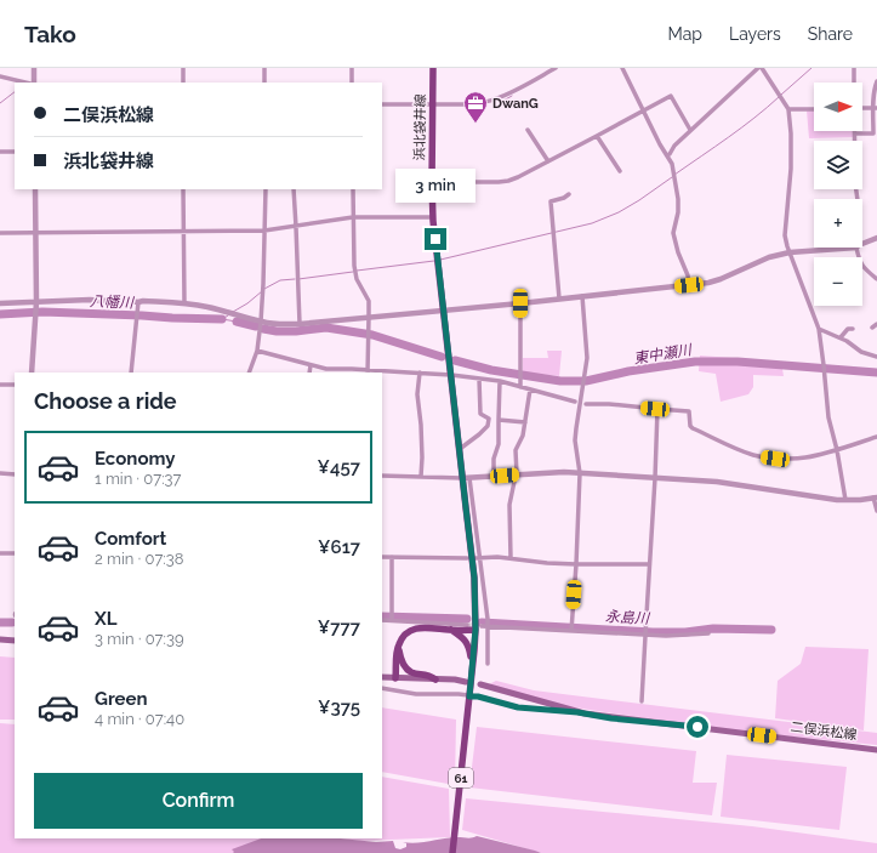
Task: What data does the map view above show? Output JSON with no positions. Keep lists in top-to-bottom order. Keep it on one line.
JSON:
{"streets":{"main road":["浜北袋井線","二俣浜松線","61"]},"water":["八幡川","東中瀬川","永島川"],"places":{"office":["DwanG"]},"north":"right","page":{"header":"Tako","nav":["Map","Layers","Share"],"map_buttons":["+","−"],"banner":["二俣浜松線","浜北袋井線"],"bubble":"3 min","heading":"Choose a ride","list":[{"name":"Economy","note":"1 min · 07:37","value":"¥457"},{"name":"Comfort","note":"2 min · 07:38","value":"¥617"},{"name":"XL","note":"3 min · 07:39","value":"¥777"},{"name":"Green","note":"4 min · 07:40","value":"¥375"}],"buttons":"Confirm"}}
